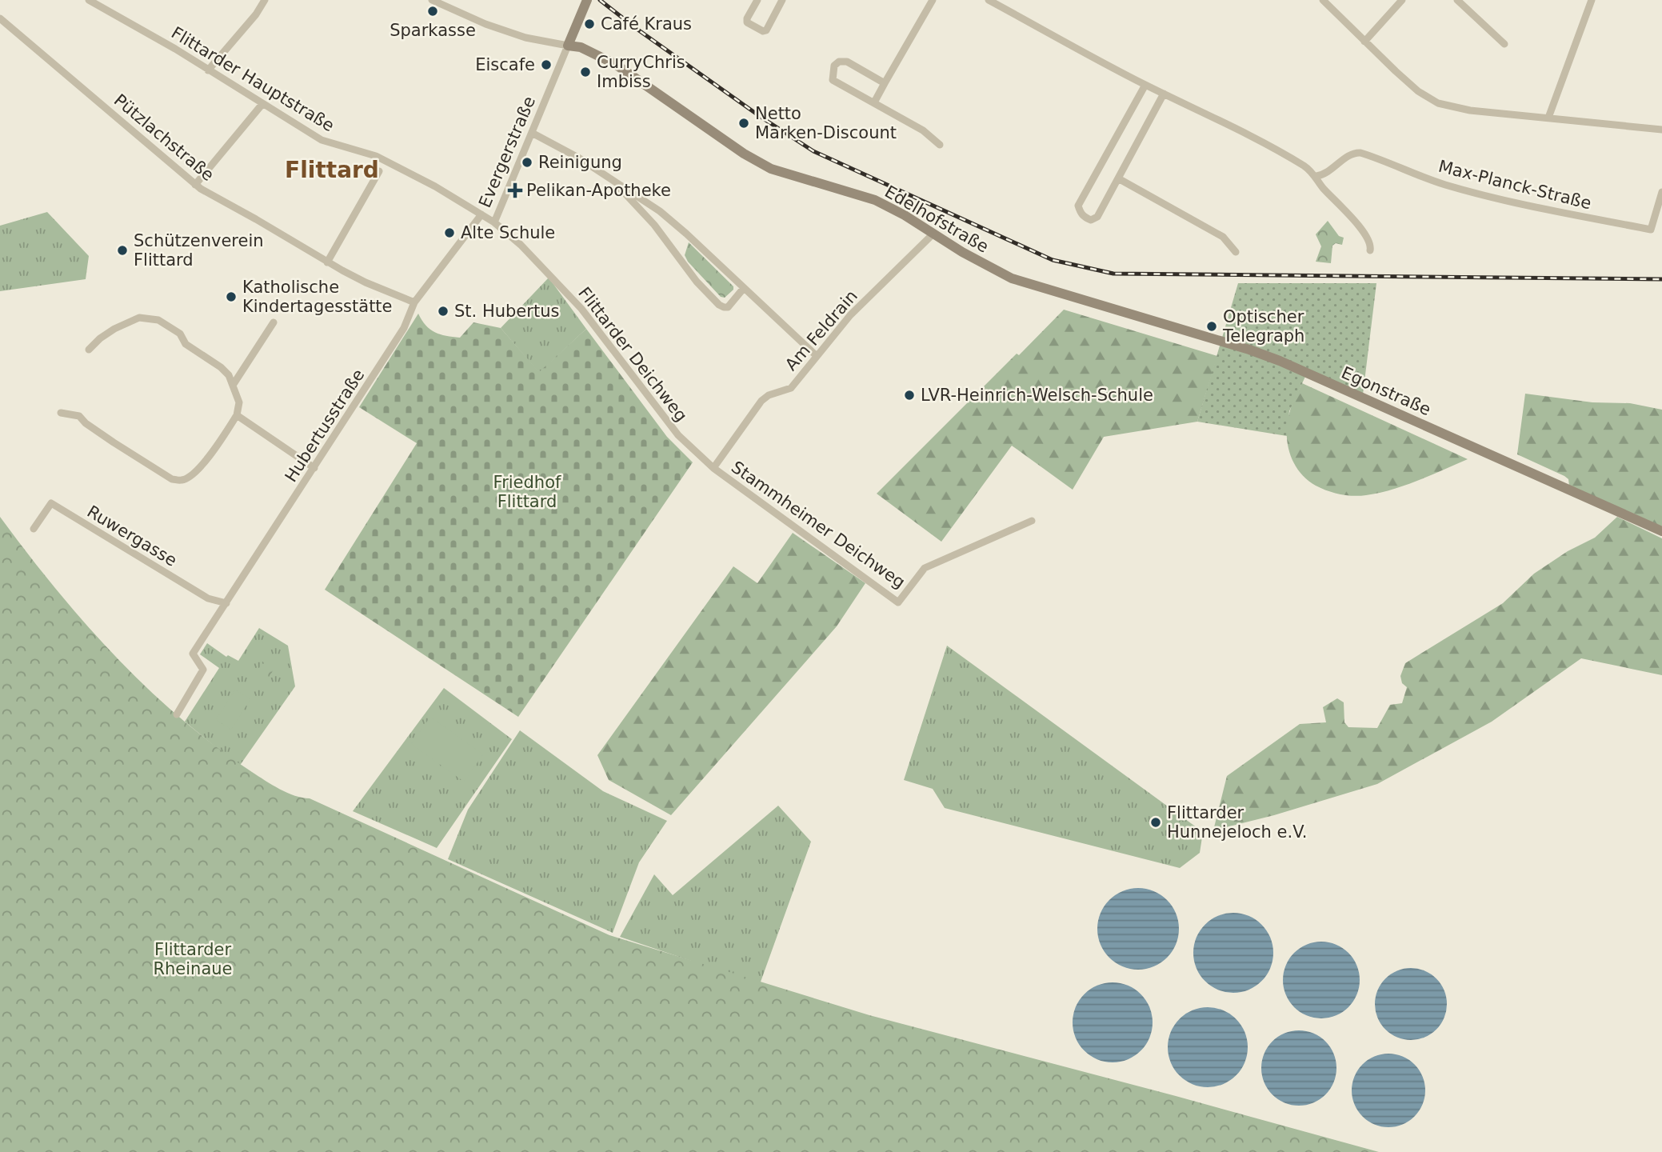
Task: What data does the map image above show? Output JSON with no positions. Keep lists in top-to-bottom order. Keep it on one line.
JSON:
{"streets":{"street":["Flittarder Hauptstraße","Pützlachstraße","Evergerstraße","Max-Planck-Straße","Edelhofstraße","Am Feldrain","Flittarder Deichweg","Egonstraße","Hubertusstraße","Stammheimer Deichweg","Ruwergasse"]},"crossings":[["Flittarder Hauptstraße","Evergerstraße"],["Flittarder Hauptstraße","Flittarder Deichweg"],["Flittarder Hauptstraße","Hubertusstraße"],["Pützlachstraße","Hubertusstraße"],["Evergerstraße","Edelhofstraße"],["Evergerstraße","Flittarder Deichweg"],["Edelhofstraße","Am Feldrain"],["Edelhofstraße","Egonstraße"],["Am Feldrain","Stammheimer Deichweg"],["Flittarder Deichweg","Stammheimer Deichweg"],["Hubertusstraße","Ruwergasse"]],"districts":["Flittard"],"parks":["Friedhof Flittard","Flittarder Rheinaue"],"places":{"other":["Sparkasse","Café Kraus","Eiscafe","CurryChris Imbiss","Netto Marken-Discount","Reinigung","Alte Schule","Schützenverein Flittard","Katholische Kindertagesstätte","St. Hubertus","Optischer Telegraph","LVR-Heinrich-Welsch-Schule","Flittarder Hunnejeloch e.V."],"health":["Pelikan-Apotheke"]}}
